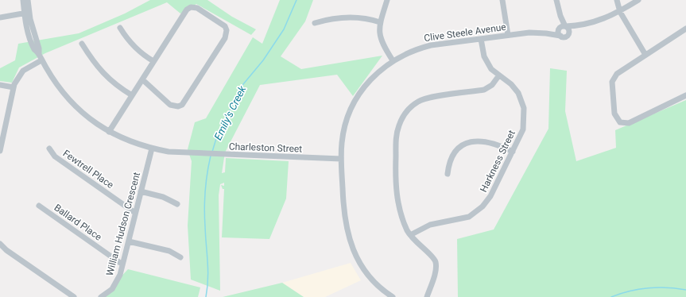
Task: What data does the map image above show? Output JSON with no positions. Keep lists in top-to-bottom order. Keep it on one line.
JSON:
{"streets":{"street":["Clive Steele Avenue","Charleston Street","Harkness Street","Fewtrell Place","Ballard Place","William Hudson Crescent"]},"crossings":[["Clive Steele Avenue","Charleston Street"],["Clive Steele Avenue","Harkness Street"],["Charleston Street","William Hudson Crescent"],["Fewtrell Place","William Hudson Crescent"],["Ballard Place","William Hudson Crescent"]],"water":["Emily's Creek"]}
